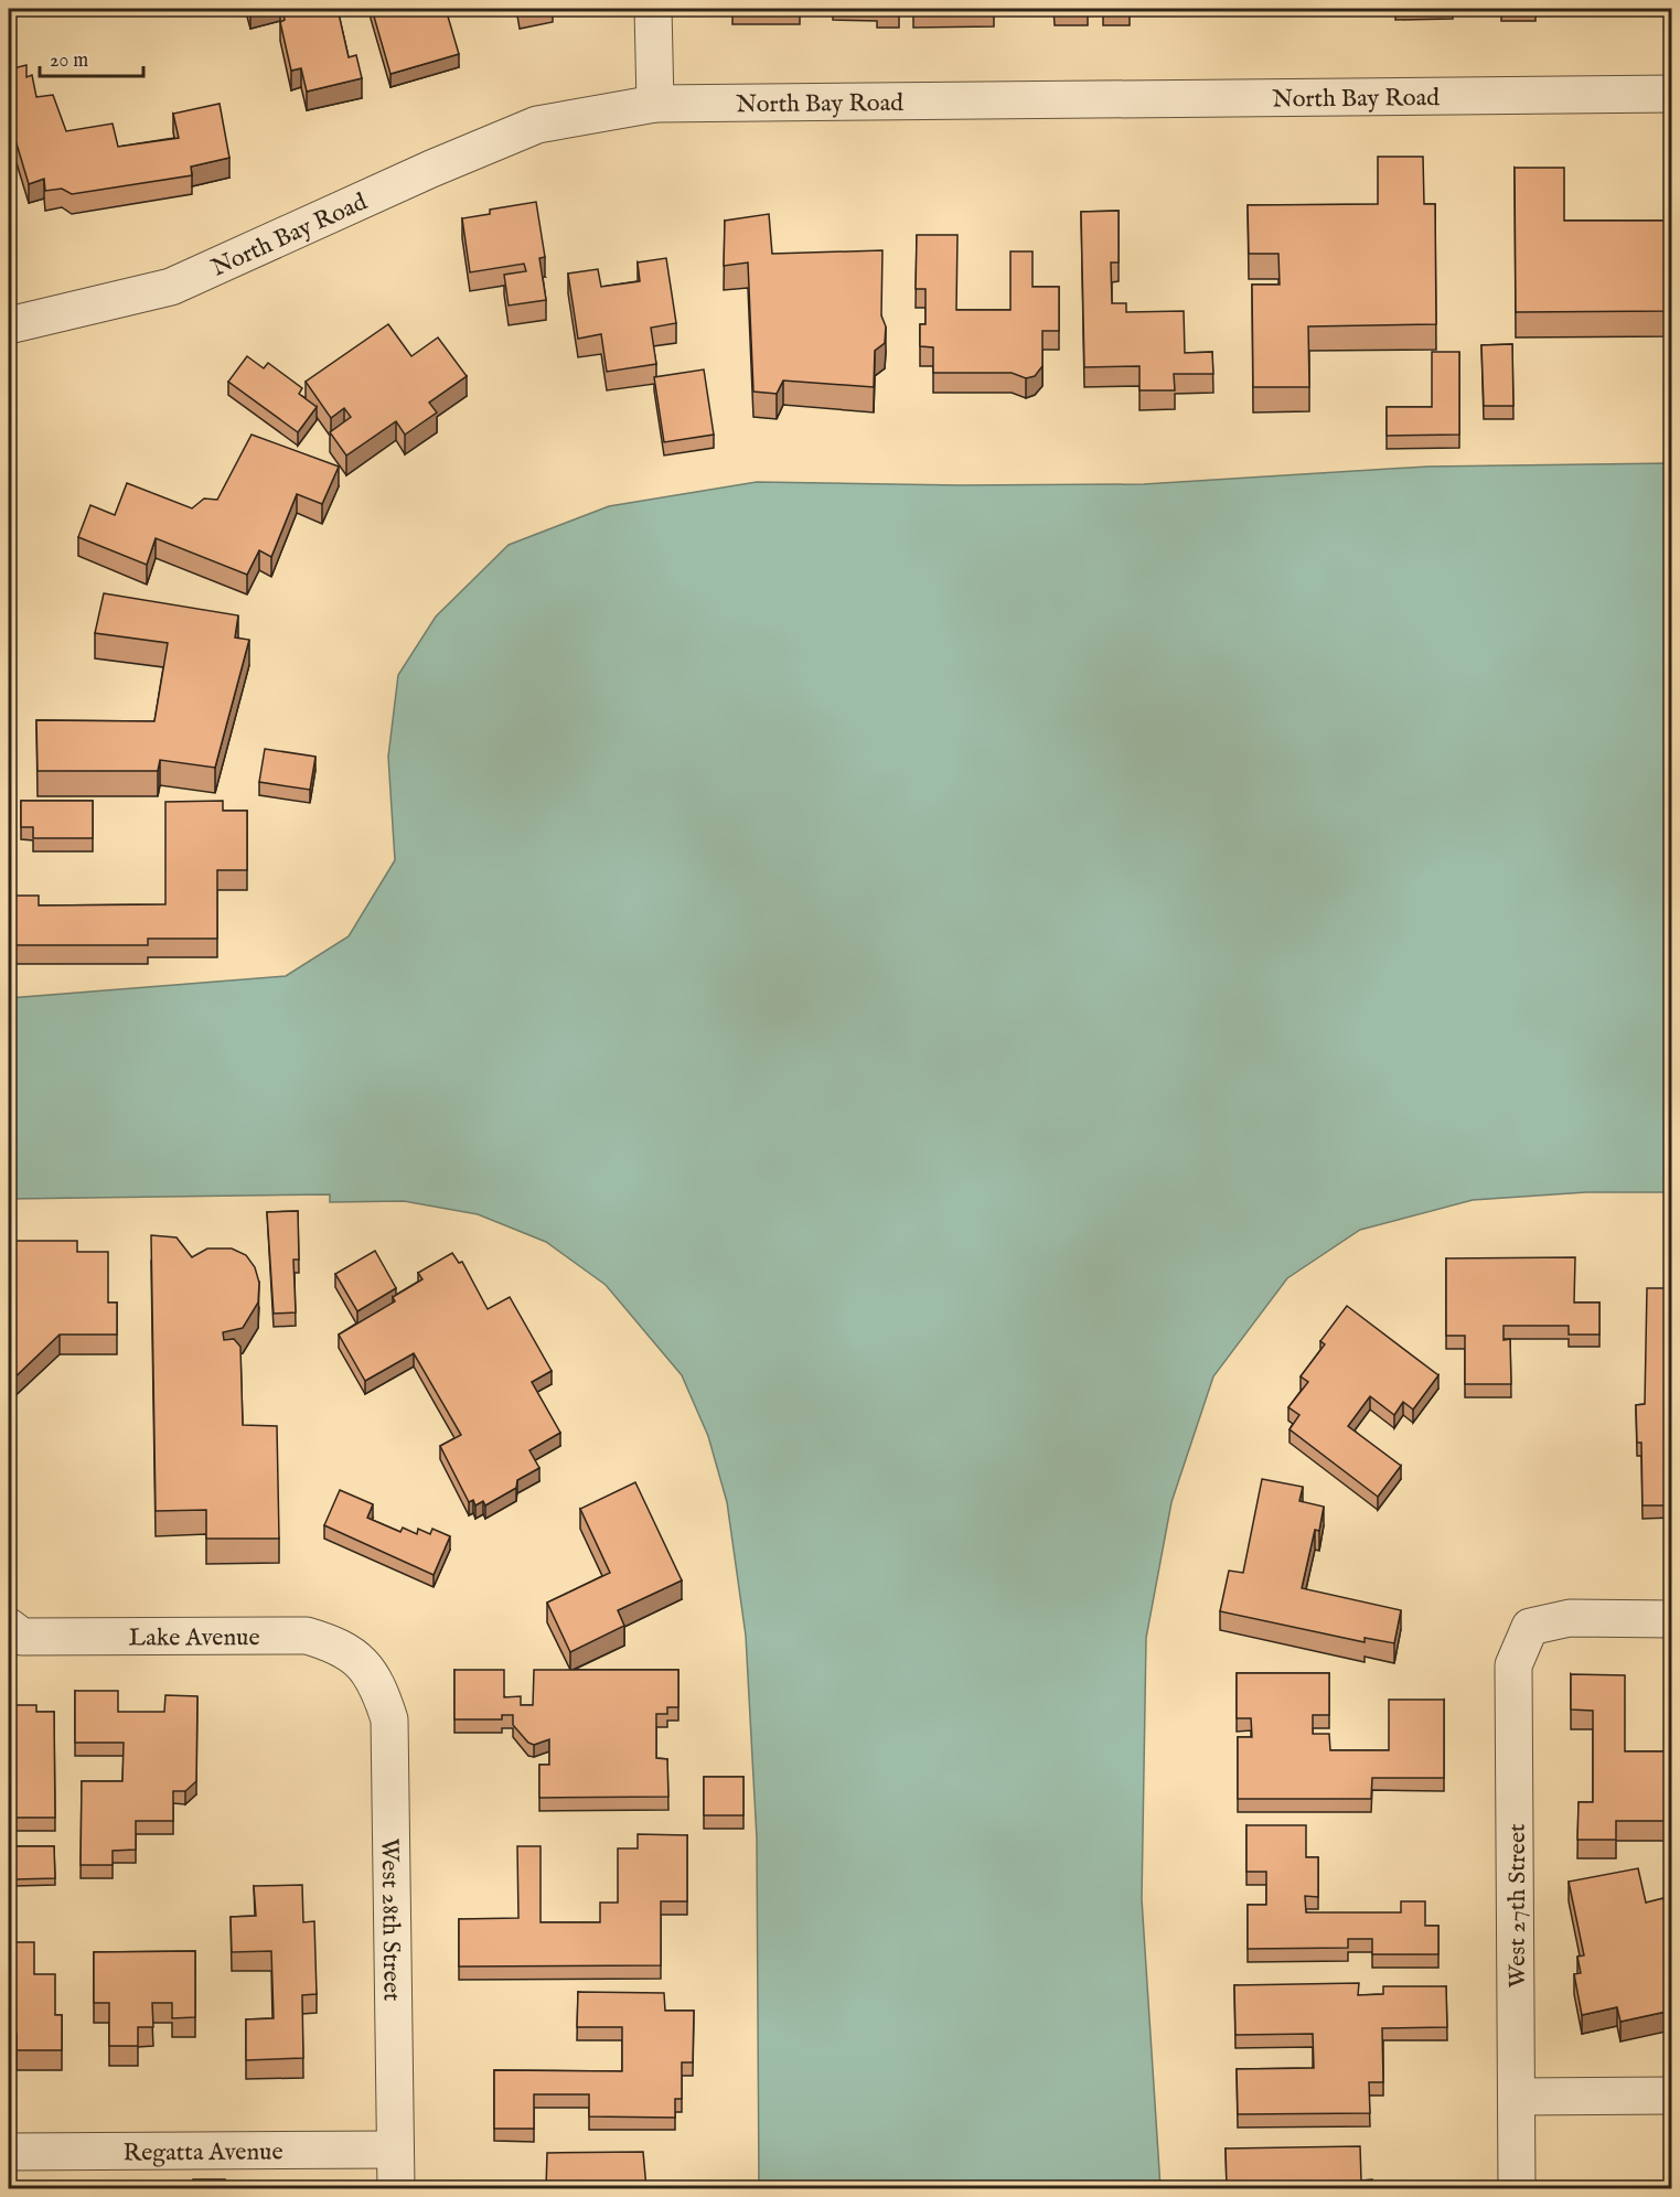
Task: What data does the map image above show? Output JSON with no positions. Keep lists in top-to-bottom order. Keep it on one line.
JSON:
{"streets":{"street":["North Bay Road","Lake Avenue","West 27th Street","West 28th Street","Regatta Avenue"]},"crossings":[["Lake Avenue","West 28th Street"],["West 28th Street","Regatta Avenue"]],"scale_bar":"20 m"}
